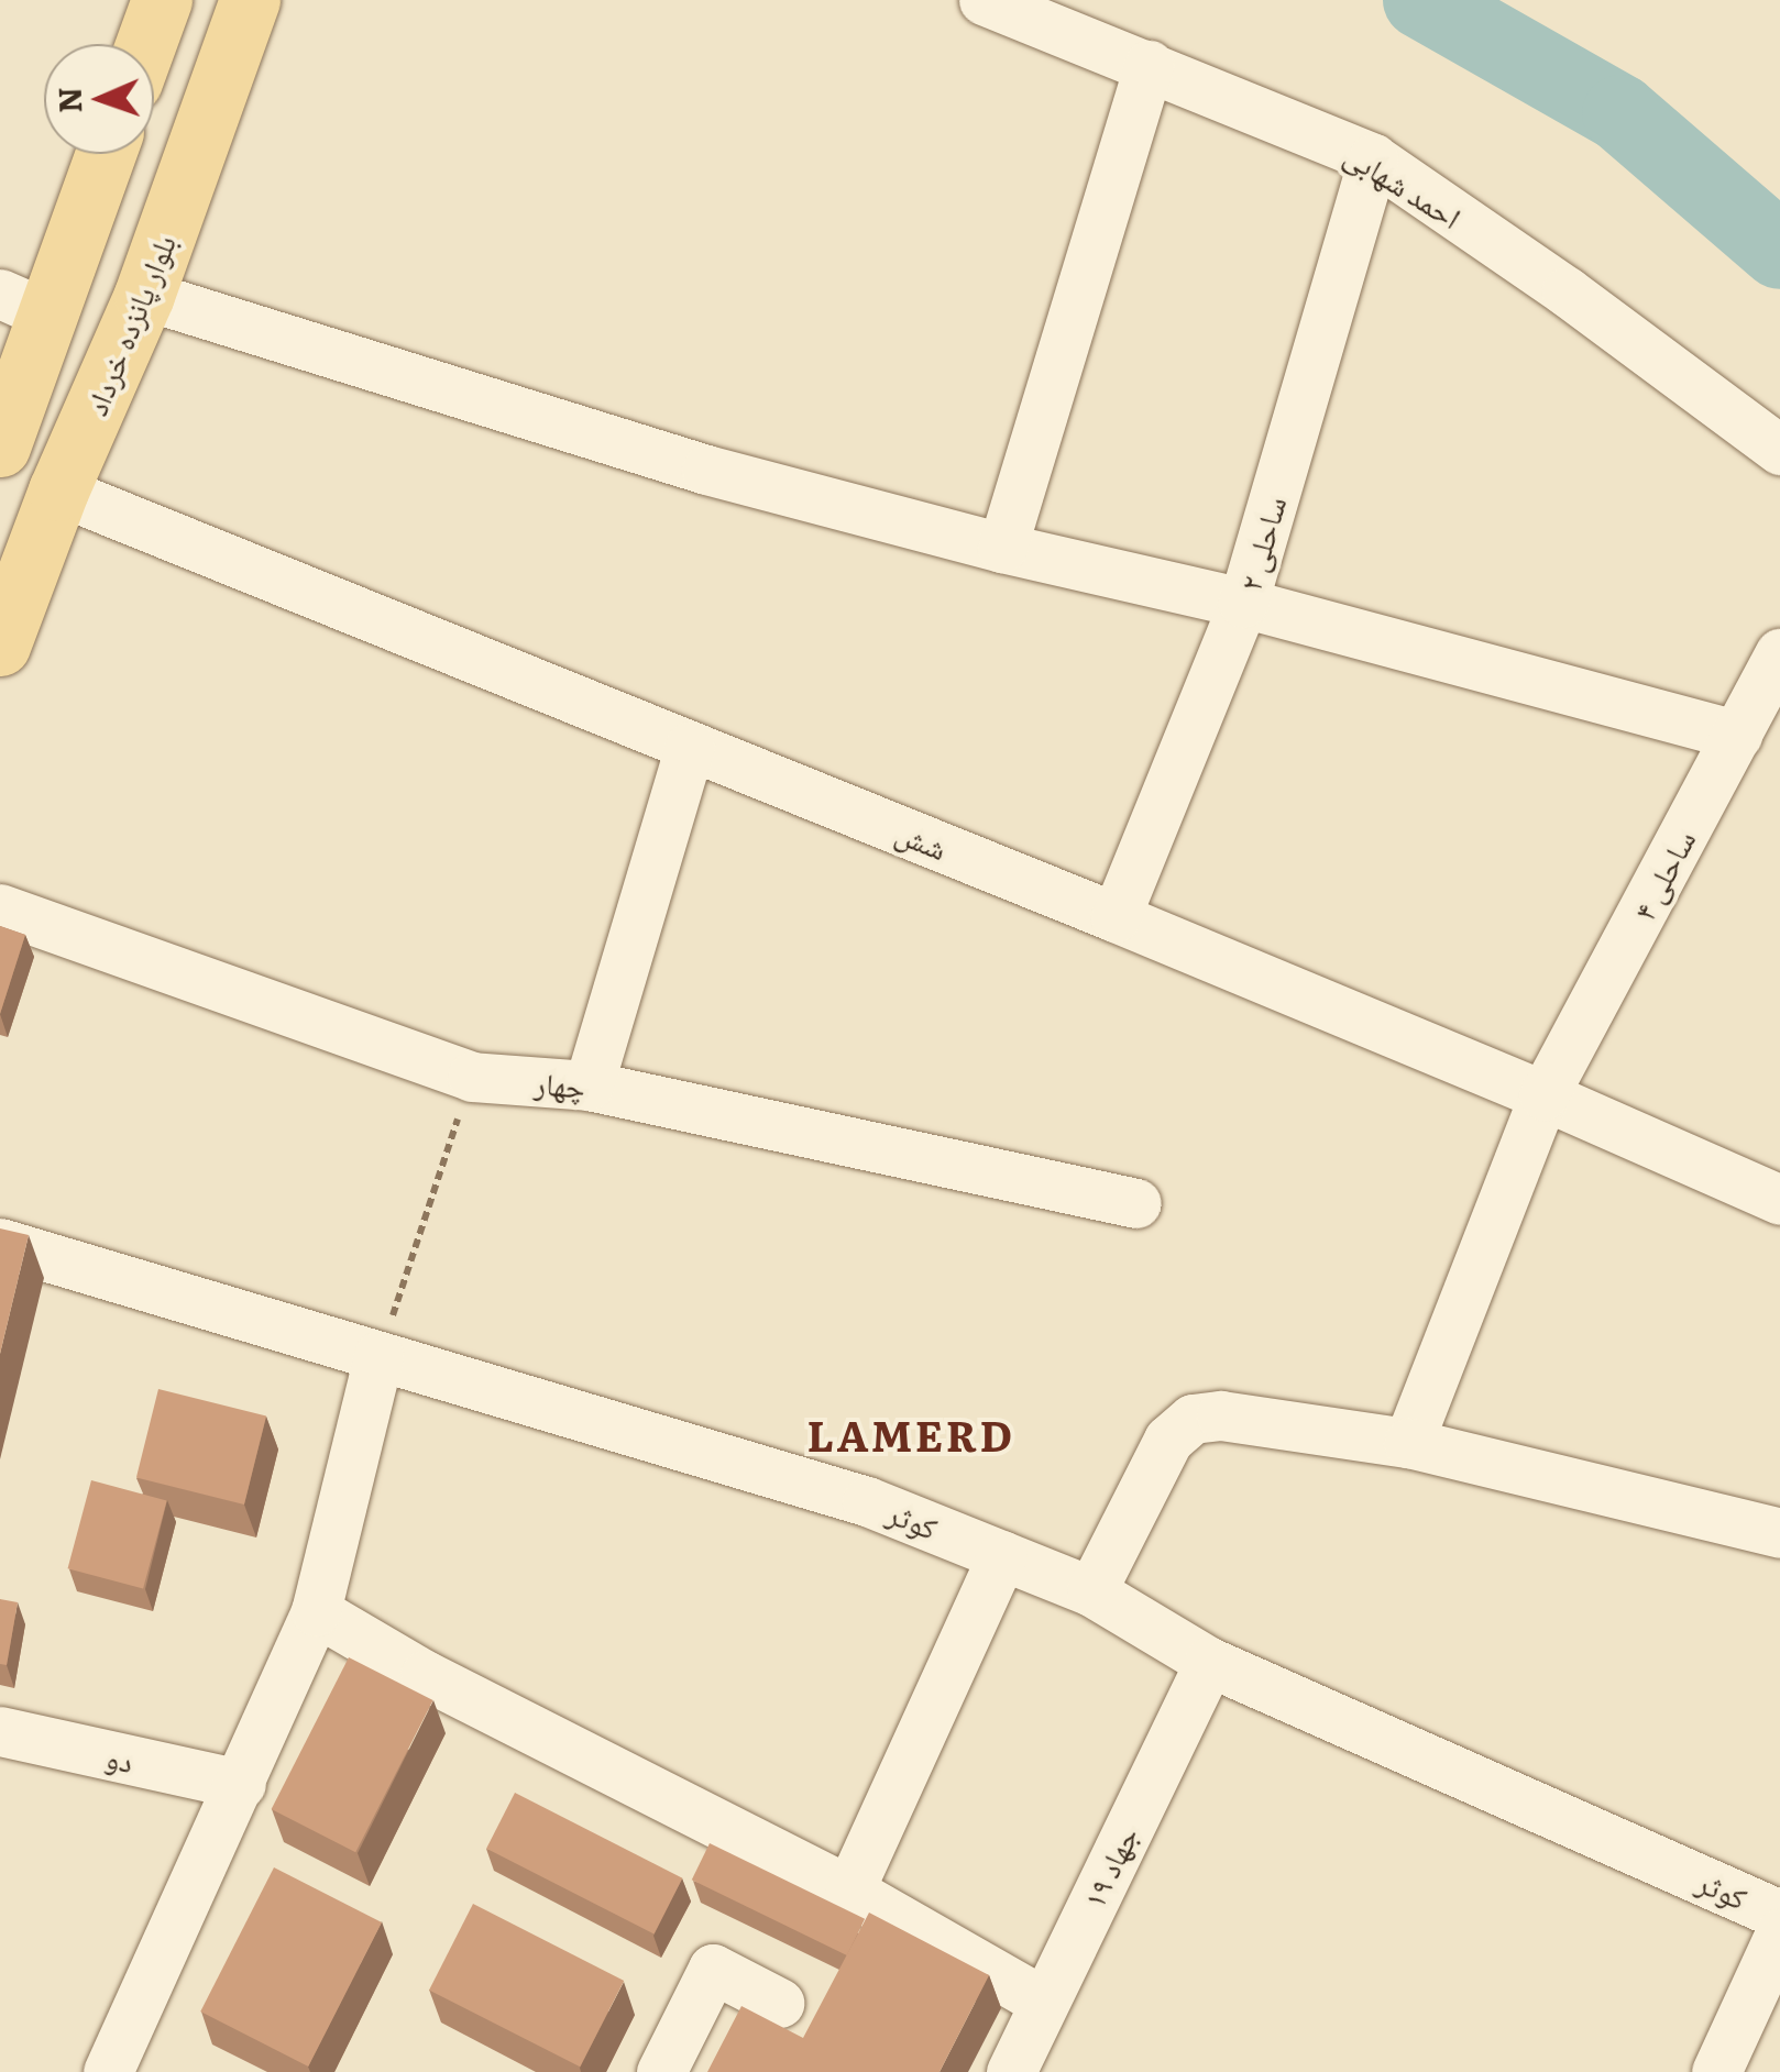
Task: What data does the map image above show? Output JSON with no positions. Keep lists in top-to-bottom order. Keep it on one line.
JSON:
{"streets":{"main road":["بلوار پانزده خرداد"],"street":["احمد شهابی","ساحلی ۲","شش","ساحلی ۴","چهار","کوثر","دو","جهاد ۱۹"]},"crossings":[["احمد شهابی","ساحلی ۲"],["بلوار پانزده خرداد","شش"],["ساحلی ۲","شش"],["شش","ساحلی ۴"],["کوثر","جهاد ۱۹"]],"districts":["LAMERD"],"north":"left"}
